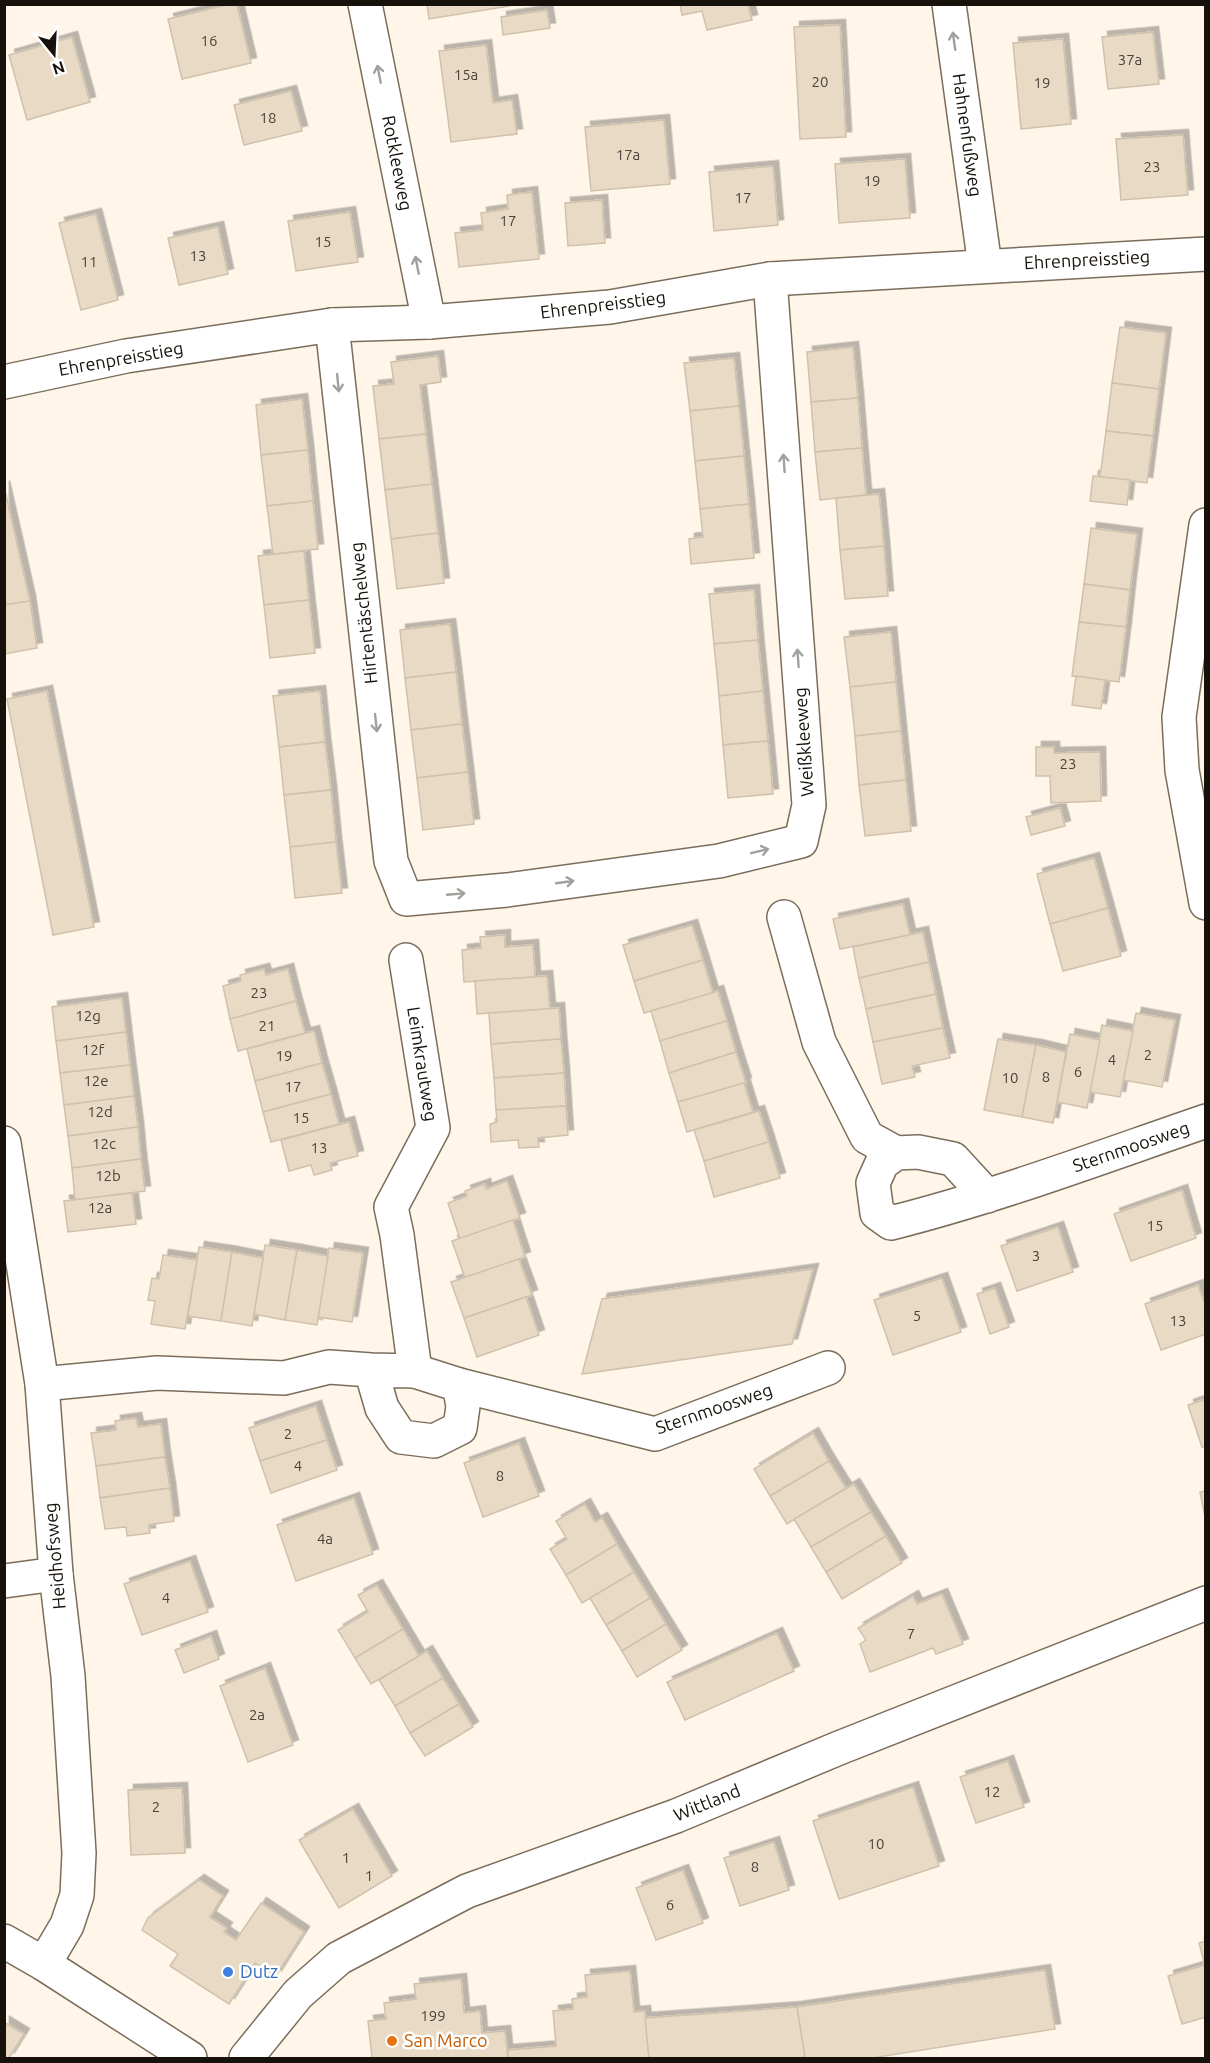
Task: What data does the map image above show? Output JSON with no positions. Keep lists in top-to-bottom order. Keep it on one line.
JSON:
{"streets":{"street":["Hahnenfußweg","Rotkleeweg","Ehrenpreisstieg","Hirtentäschelweg","Weißkleeweg","Leimkrautweg","Sternmoosweg","Heidhofsweg","Wittland"]},"crossings":[["Hahnenfußweg","Ehrenpreisstieg"],["Rotkleeweg","Ehrenpreisstieg"],["Ehrenpreisstieg","Hirtentäschelweg"],["Ehrenpreisstieg","Weißkleeweg"],["Hirtentäschelweg","Weißkleeweg"]],"one_way":["Hahnenfußweg","Rotkleeweg","Hirtentäschelweg"],"places":["Dutz","San Marco"],"house_numbers":["16","37a","15a","20","19","18","17a","23","19","17","17","15","13","11","23","23","12g","21","12f","2","19","4","6","8","10","12e","17","12d","15","12c","13","12b","12a","15","3","5","13","2","4","8","4a","4","7","2a","12","2","10","1","8","1","6","199"],"north":"bottom"}
